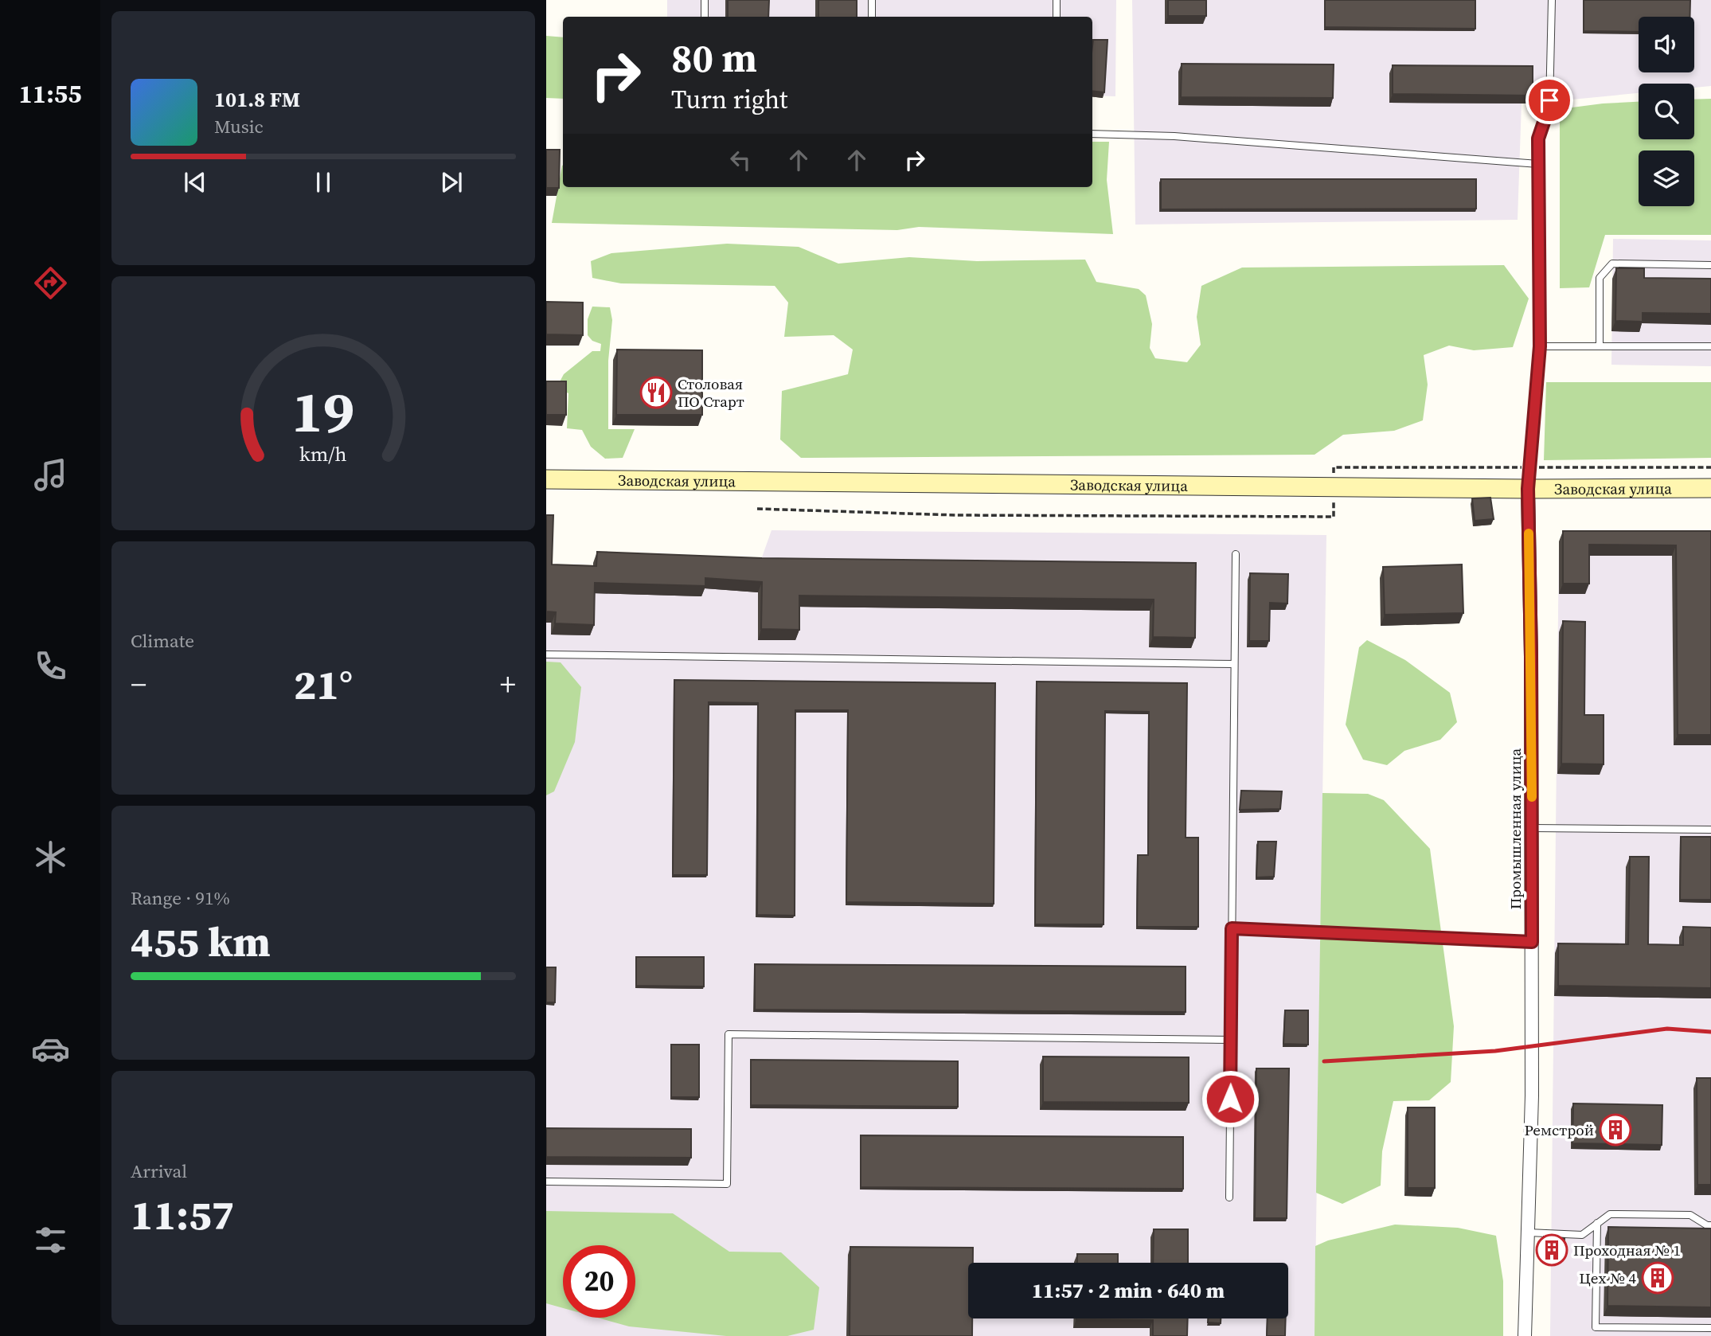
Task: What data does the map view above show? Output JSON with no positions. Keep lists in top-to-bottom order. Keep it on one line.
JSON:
{"streets":{"main road":["Заводская улица"],"street":["Промышленная улица"]},"crossings":[["Заводская улица","Промышленная улица"]],"places":{"restaurant":["Столовая ПО Старт"],"building":["Ремстрой","Проходная № 1","Цех № 4"]},"page":{"tabs":"11:55","turn":["80 m","Turn right"],"song":["101.8 FM","Music"],"tile":["Climate",["Range · 91%","455 km"],["Arrival","11:57"]],"heat":["−","21°","+"],"limit":"20","trip":"11:57 · 2 min · 640 m","gauge":["19","km/h"]}}
